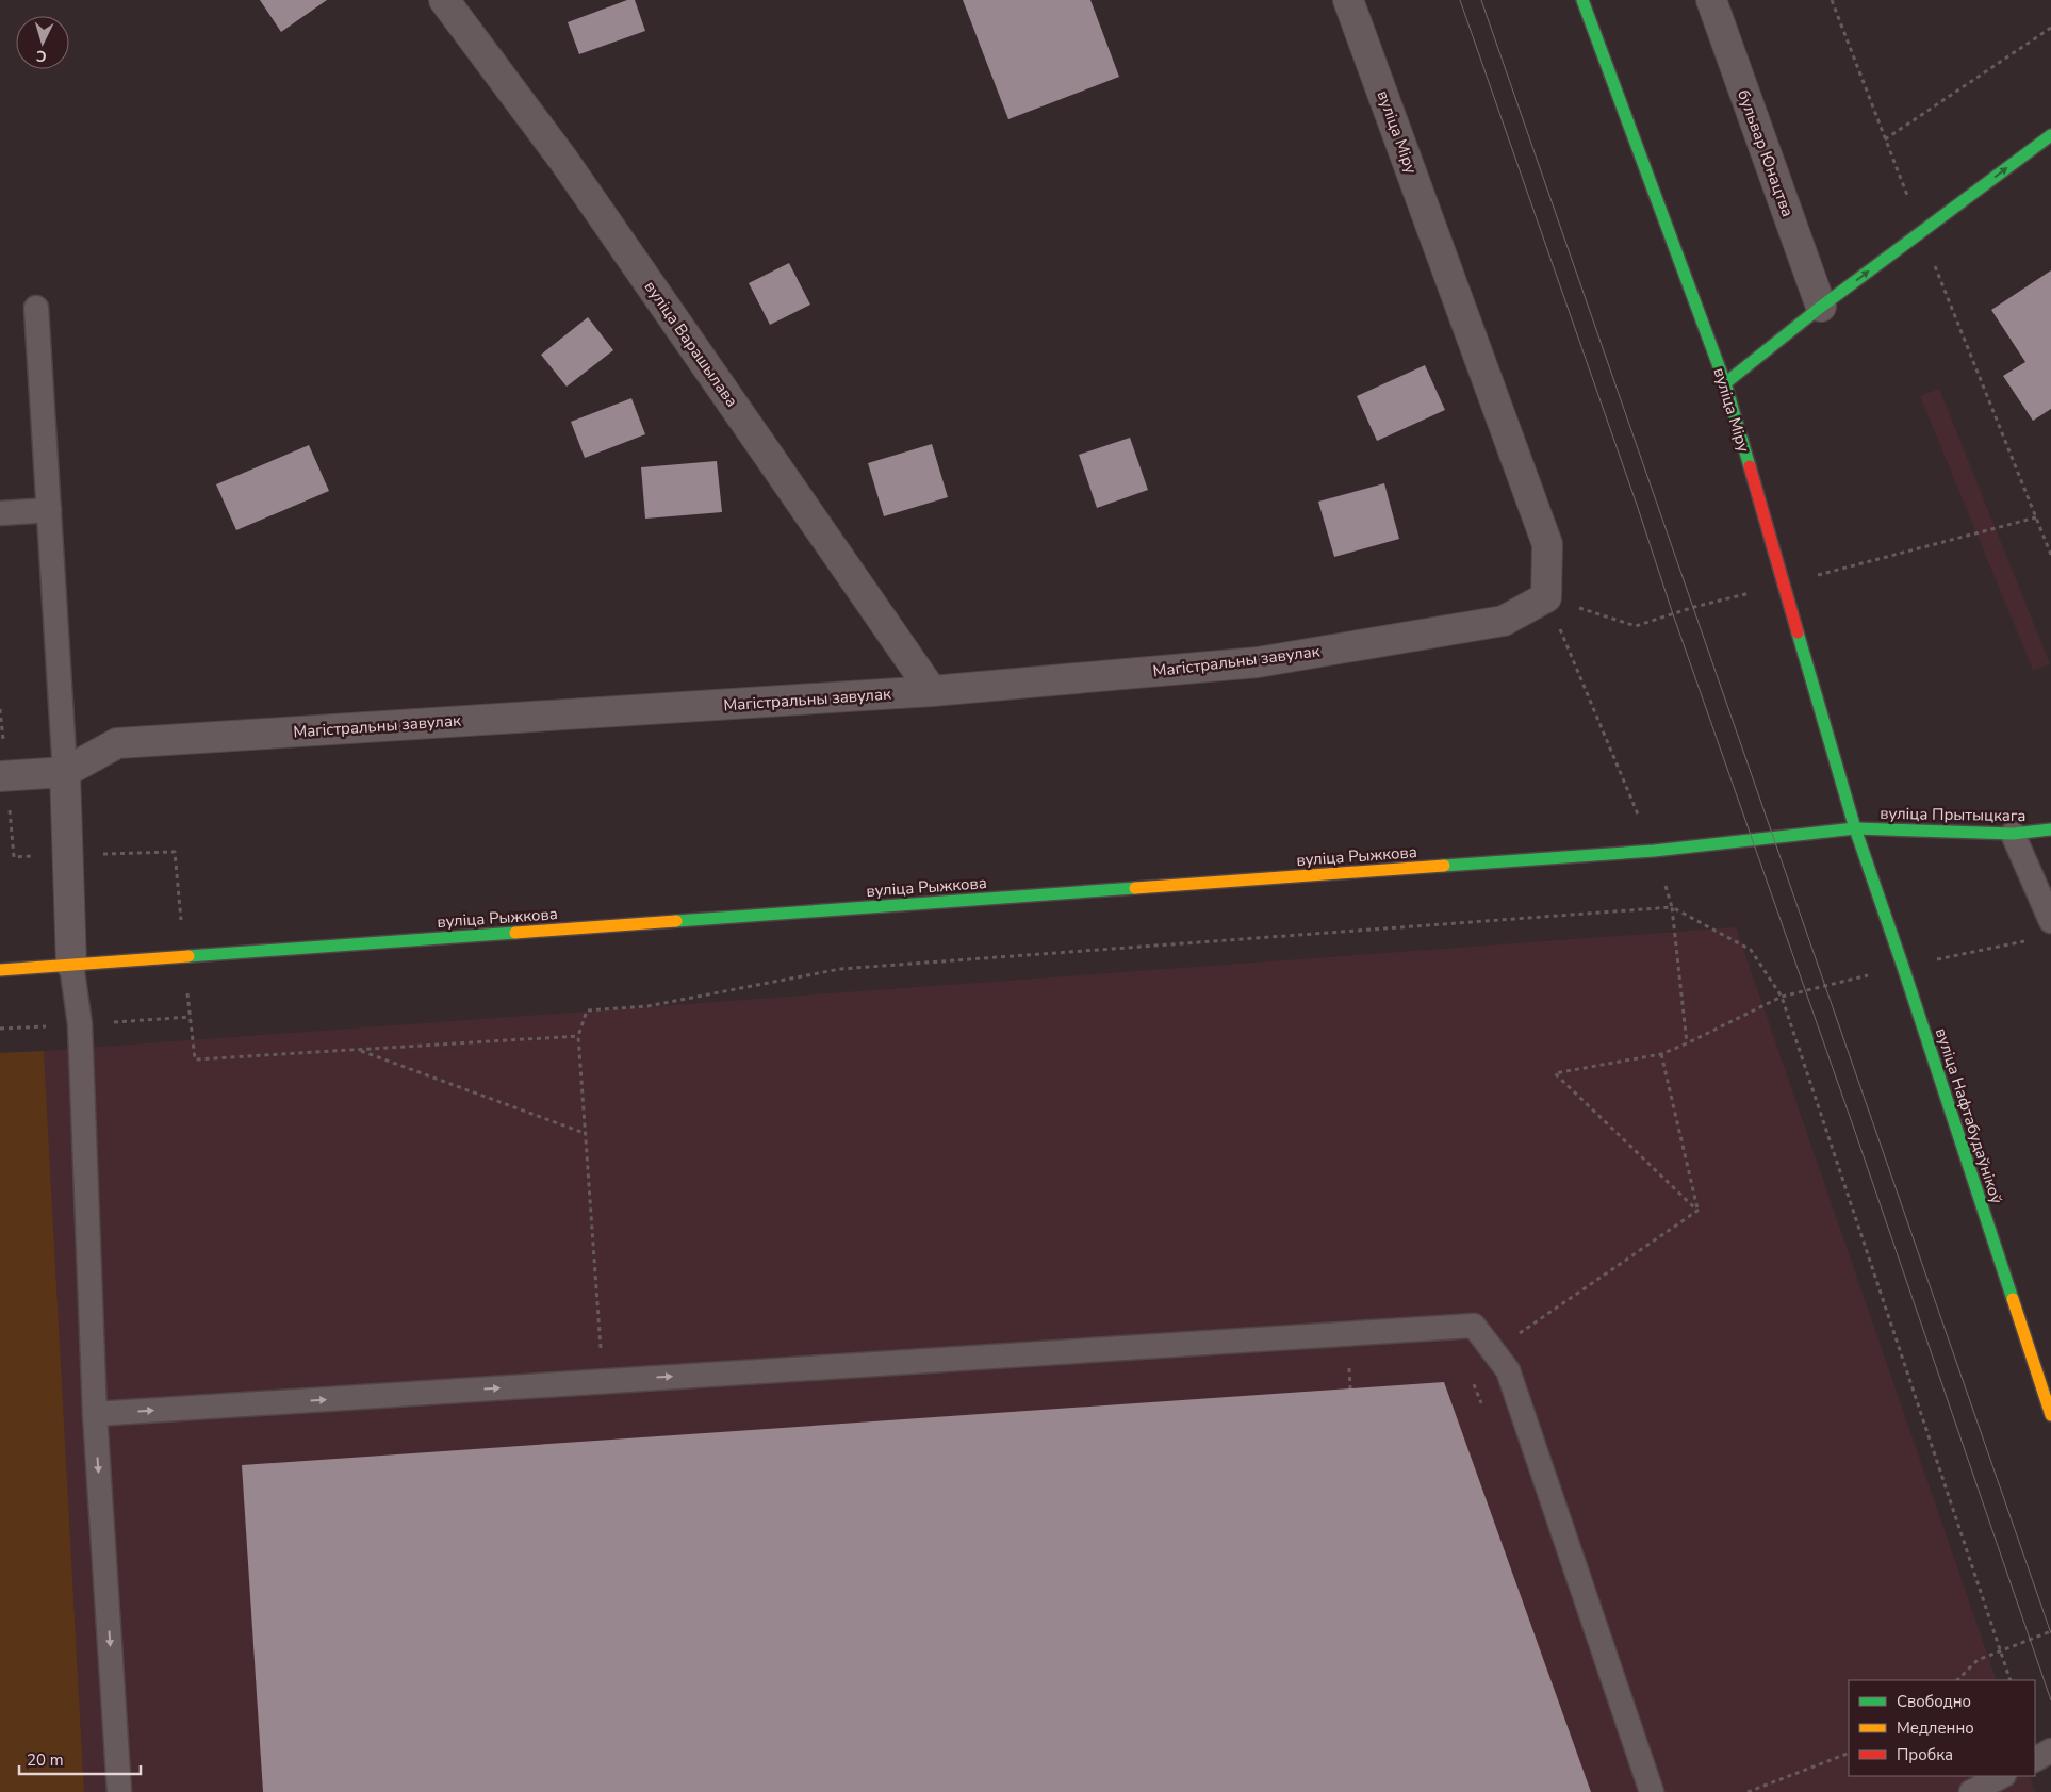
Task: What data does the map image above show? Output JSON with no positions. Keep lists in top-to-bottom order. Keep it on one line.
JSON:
{"streets":{"main road":["вуліца Міру","вуліца Прытыцкага","вуліца Рыжкова","вуліца Нафтабудаўнікоў"],"street":["бульвар Юнацтва","вуліца Варашылава","Магістральны завулак"]},"crossings":[["вуліца Міру","Магістральны завулак"],["вуліца Міру","вуліца Прытыцкага"],["вуліца Міру","вуліца Рыжкова"],["вуліца Міру","вуліца Нафтабудаўнікоў"],["вуліца Варашылава","Магістральны завулак"],["вуліца Прытыцкага","вуліца Рыжкова"],["вуліца Прытыцкага","вуліца Нафтабудаўнікоў"],["вуліца Рыжкова","вуліца Нафтабудаўнікоў"]],"legend":["Свободно","Медленно","Пробка"],"scale_bar":"20 m","north":"bottom"}
